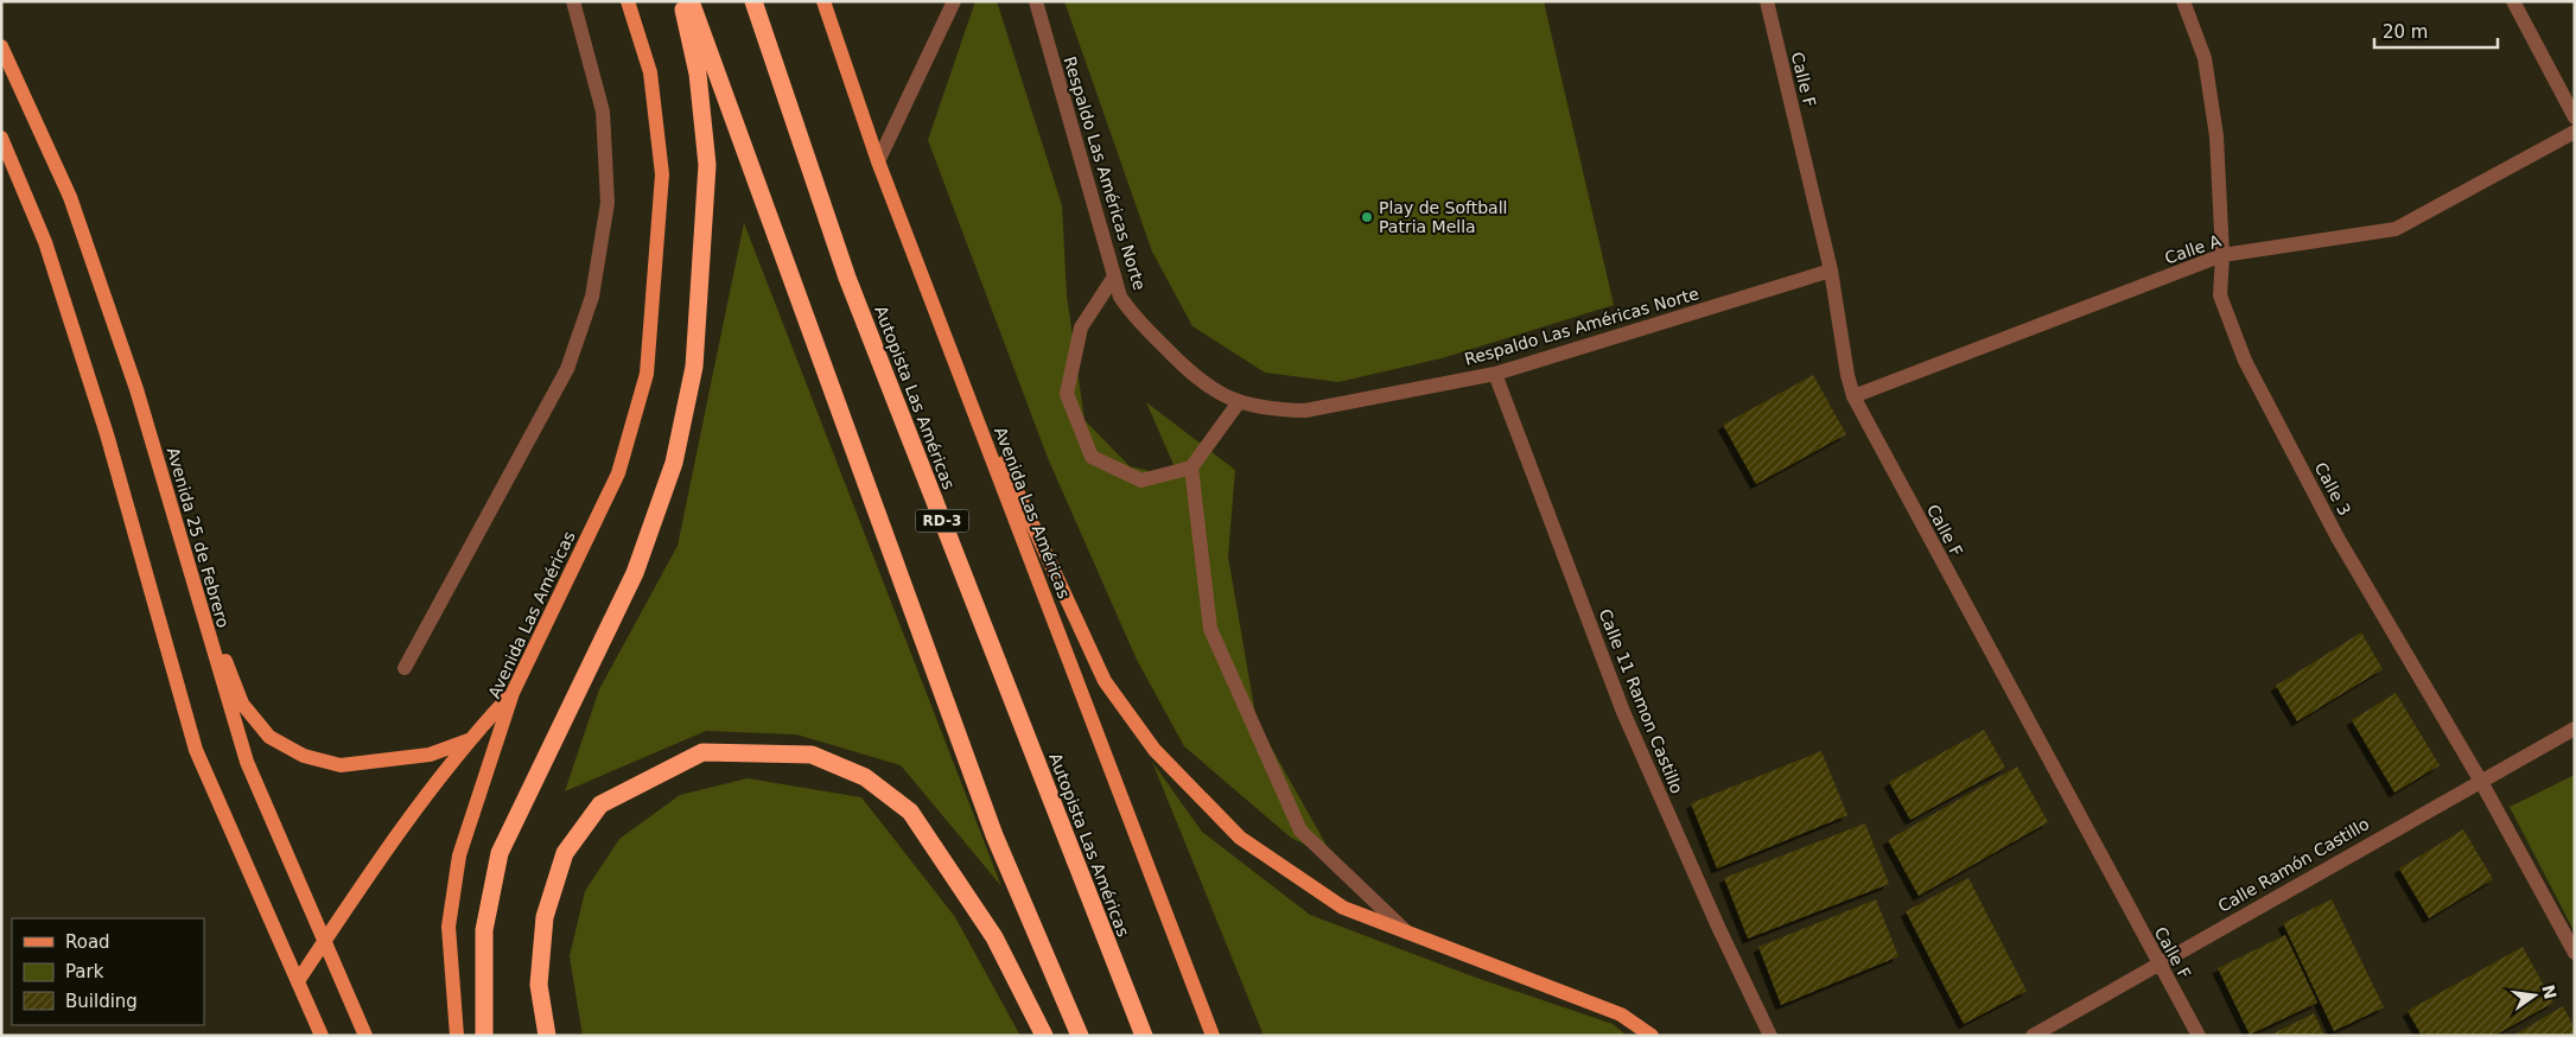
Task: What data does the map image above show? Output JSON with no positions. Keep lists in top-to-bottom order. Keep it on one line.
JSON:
{"streets":{"highway":["Autopista Las Américas","RD-3"],"main road":["Avenida Las Américas","Avenida 25 de Febrero"],"street":["Calle F","Respaldo Las Américas Norte","Calle A","Calle 3","Calle 11 Ramon Castillo","Calle Ramón Castillo"]},"crossings":[["Calle F","Respaldo Las Américas Norte"],["Calle F","Calle A"],["Calle F","Calle Ramón Castillo"],["Respaldo Las Américas Norte","Calle 11 Ramon Castillo"],["Calle A","Calle 3"],["Calle 3","Calle Ramón Castillo"]],"places":["Play de Softball Patria Mella"],"legend":["Road","Park","Building"],"scale_bar":"20 m","north":"right"}
